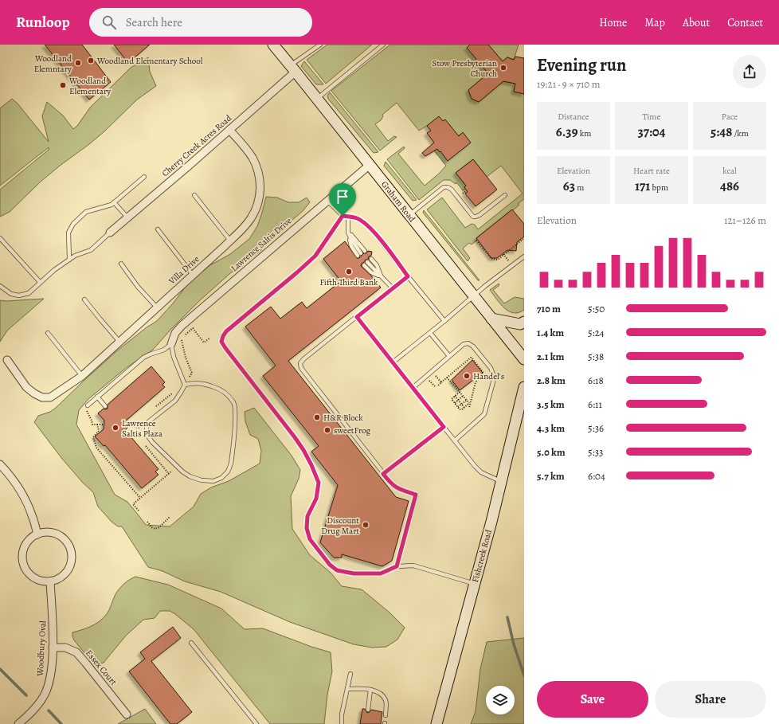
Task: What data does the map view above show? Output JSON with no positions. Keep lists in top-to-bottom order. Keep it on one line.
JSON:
{"streets":{"main road":["Graham Road","Fishcreek Road"],"street":["Cherry Creek Acres Road","Lawrence Saltis Drive","Villa Drive","Woodbury Oval","Essex Court"]},"crossings":[["Cherry Creek Acres Road","Graham Road"],["Cherry Creek Acres Road","Villa Drive"],["Graham Road","Lawrence Saltis Drive"],["Woodbury Oval","Essex Court"]],"places":["Woodland Elementary School","Woodland Elemntary","Stow Presbyterian Church","Woodland Elementary","Fifth Third Bank","Handel's","H&R Block","Lawrence Saltis Plaza","sweetFrog","Discount Drug Mart"],"page":{"header":"Runloop","search":"Search here","nav":["Home","Map","About","Contact"],"heading":["Evening run","19:21 · 9 × 710 m"],"stats":[["Distance","6.39 km"],["Time","37:04"],["Pace","5:48 /km"],["Elevation","63 m"],["Heart rate","171 bpm"],["kcal","486"]],"chart":["Elevation","121–126 m"],"list":[{"name":"710 m","note":"5:50"},{"name":"1.4 km","note":"5:24"},{"name":"2.1 km","note":"5:38"},{"name":"2.8 km","note":"6:18"},{"name":"3.5 km","note":"6:11"},{"name":"4.3 km","note":"5:36"},{"name":"5.0 km","note":"5:33"},{"name":"5.7 km","note":"6:04"}],"buttons":["Save","Share"]}}
